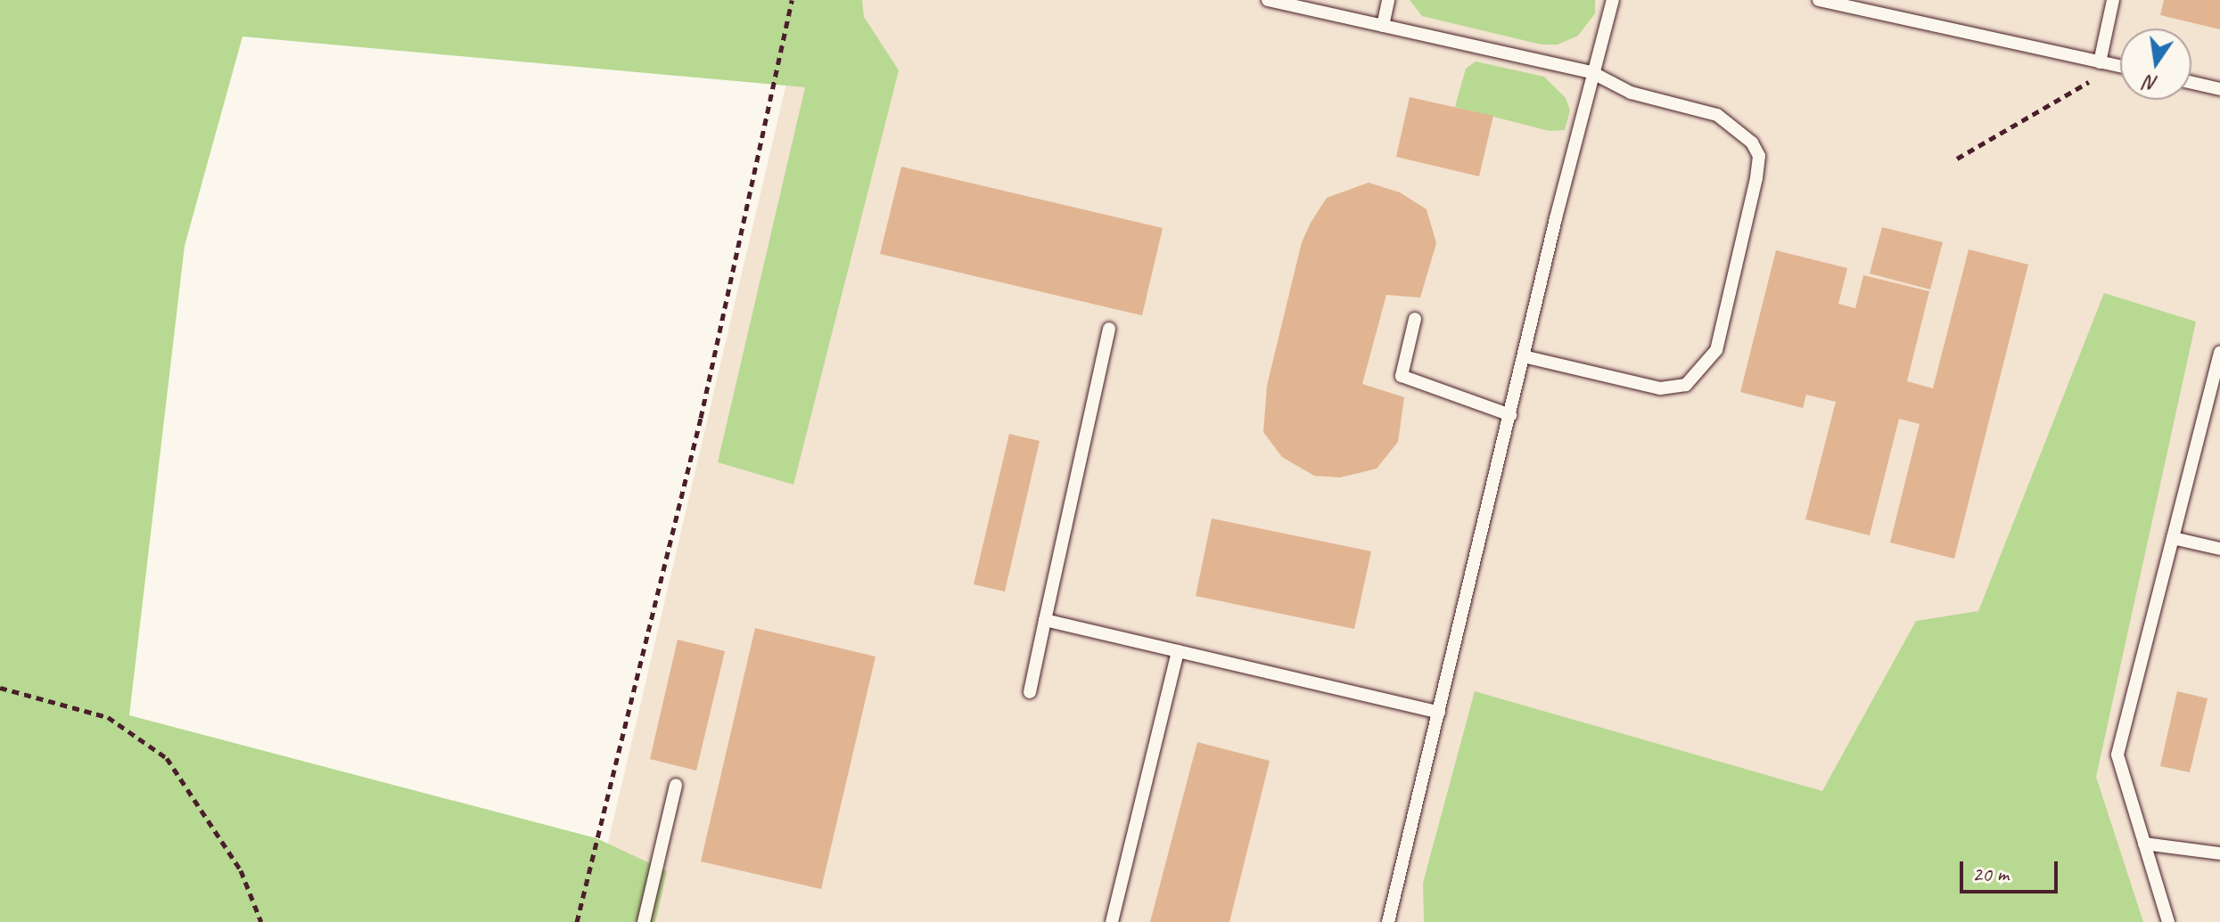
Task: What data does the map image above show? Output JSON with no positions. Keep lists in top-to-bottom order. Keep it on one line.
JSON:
{"scale_bar":"20 m","north":"bottom"}
